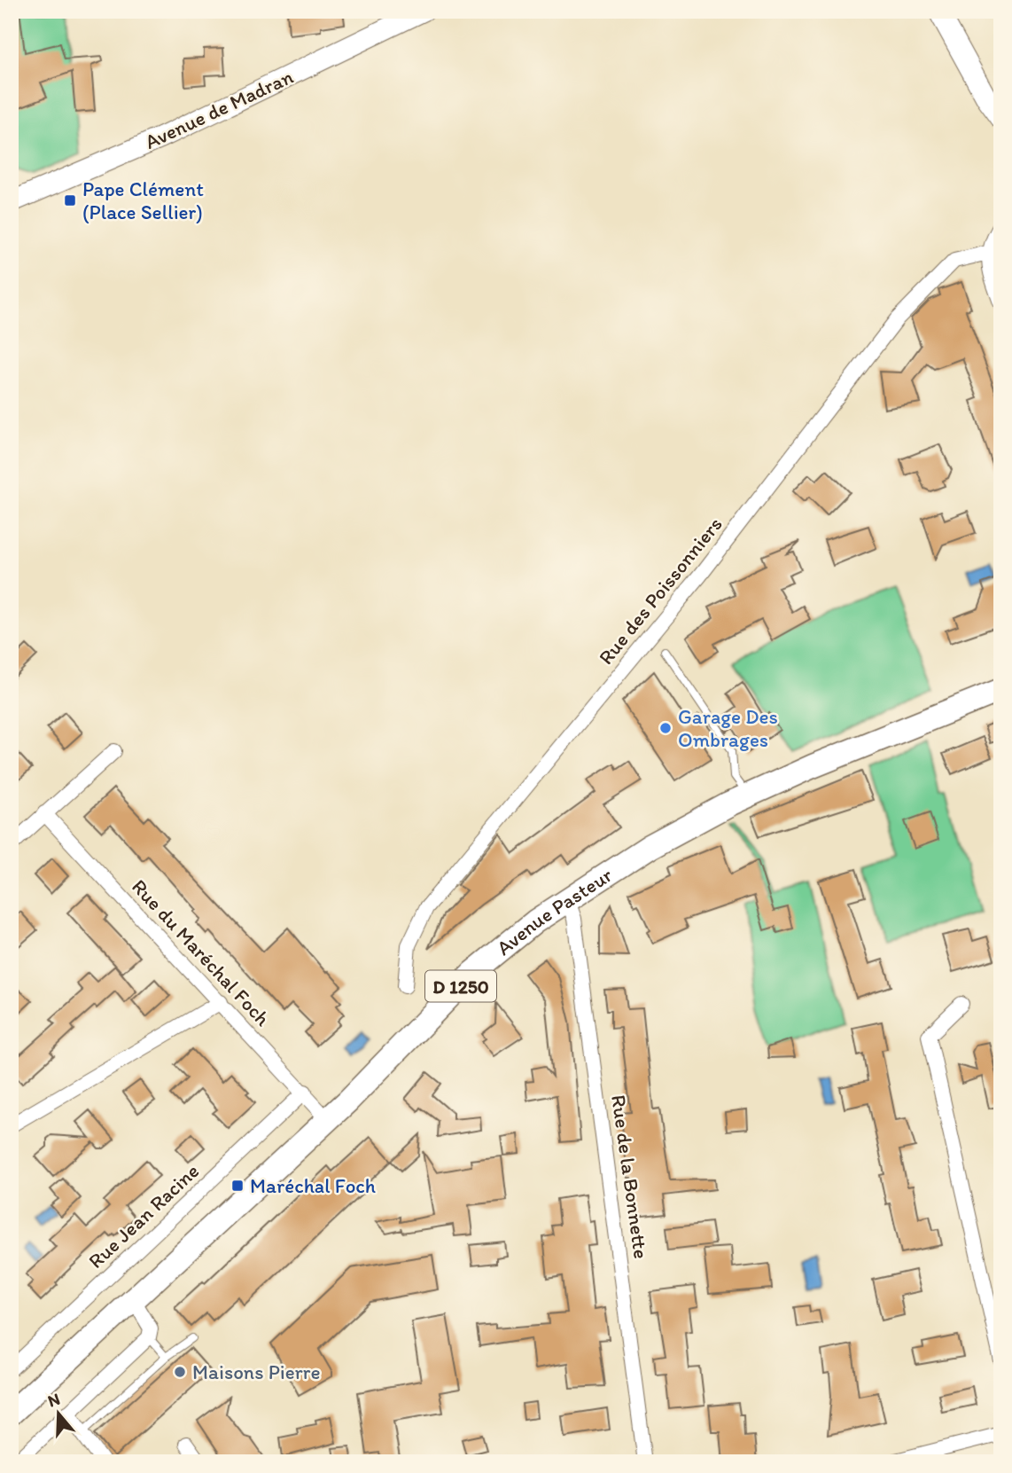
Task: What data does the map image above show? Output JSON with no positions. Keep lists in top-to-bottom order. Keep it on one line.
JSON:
{"streets":{"main road":["Avenue de Madran","Avenue Pasteur","D 1250"],"street":["Rue des Poissonniers","Rue du Maréchal Foch","Rue de la Bonnette","Rue Jean Racine"]},"crossings":[["Avenue Pasteur","Rue du Maréchal Foch"],["Avenue Pasteur","Rue de la Bonnette"],["Rue du Maréchal Foch","Rue Jean Racine"]],"places":{"transit":["Pape Clément (Place Sellier)","Maréchal Foch"],"other":["Garage Des Ombrages","Maisons Pierre"]},"north":"top"}
